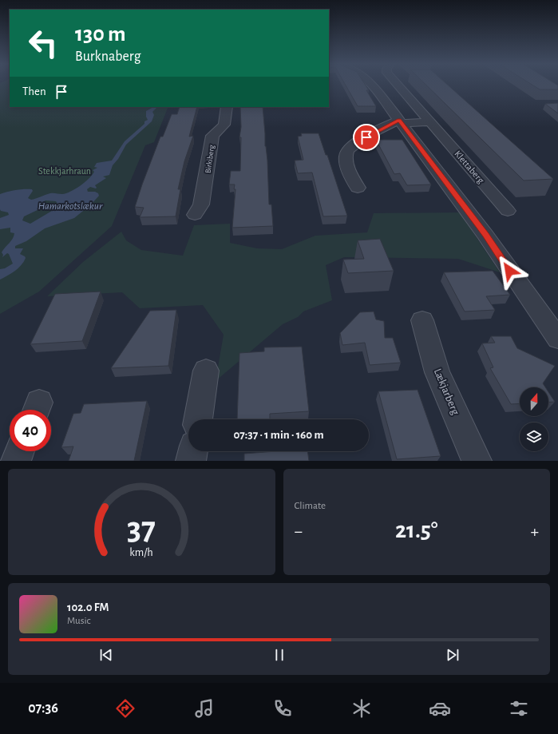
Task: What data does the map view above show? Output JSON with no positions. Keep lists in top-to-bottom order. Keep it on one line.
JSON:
{"streets":{"street":["Birkiberg","Klettaberg","Lækjarberg"]},"water":["Hamarkotslækur"],"parks":["Stekkjarhraun"],"north":"top","page":{"turn":["130 m","Burknaberg"],"then":"Then","limit":"40","trip":"07:37 · 1 min · 160 m","tile":"Climate","heat":["−","21.5°","+"],"song":["102.0 FM","Music"],"tabs":"07:36","gauge":["37","km/h"]}}
